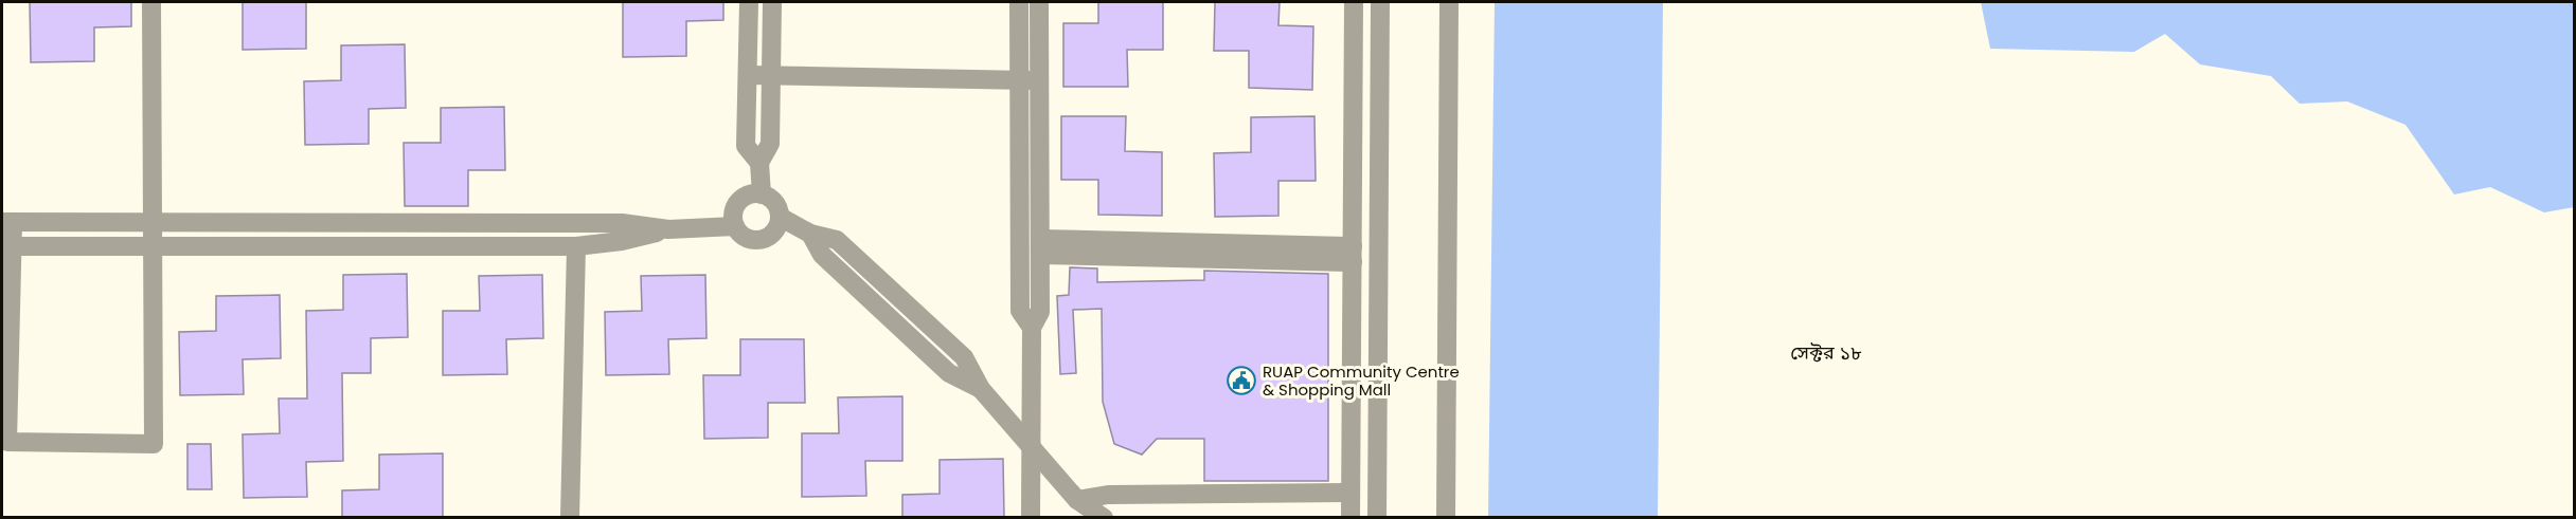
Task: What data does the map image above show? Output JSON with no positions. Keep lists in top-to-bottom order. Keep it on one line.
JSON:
{"districts":["সেক্টর ১৮"],"places":{"public building":["RUAP Community Centre & Shopping Mall"]}}
